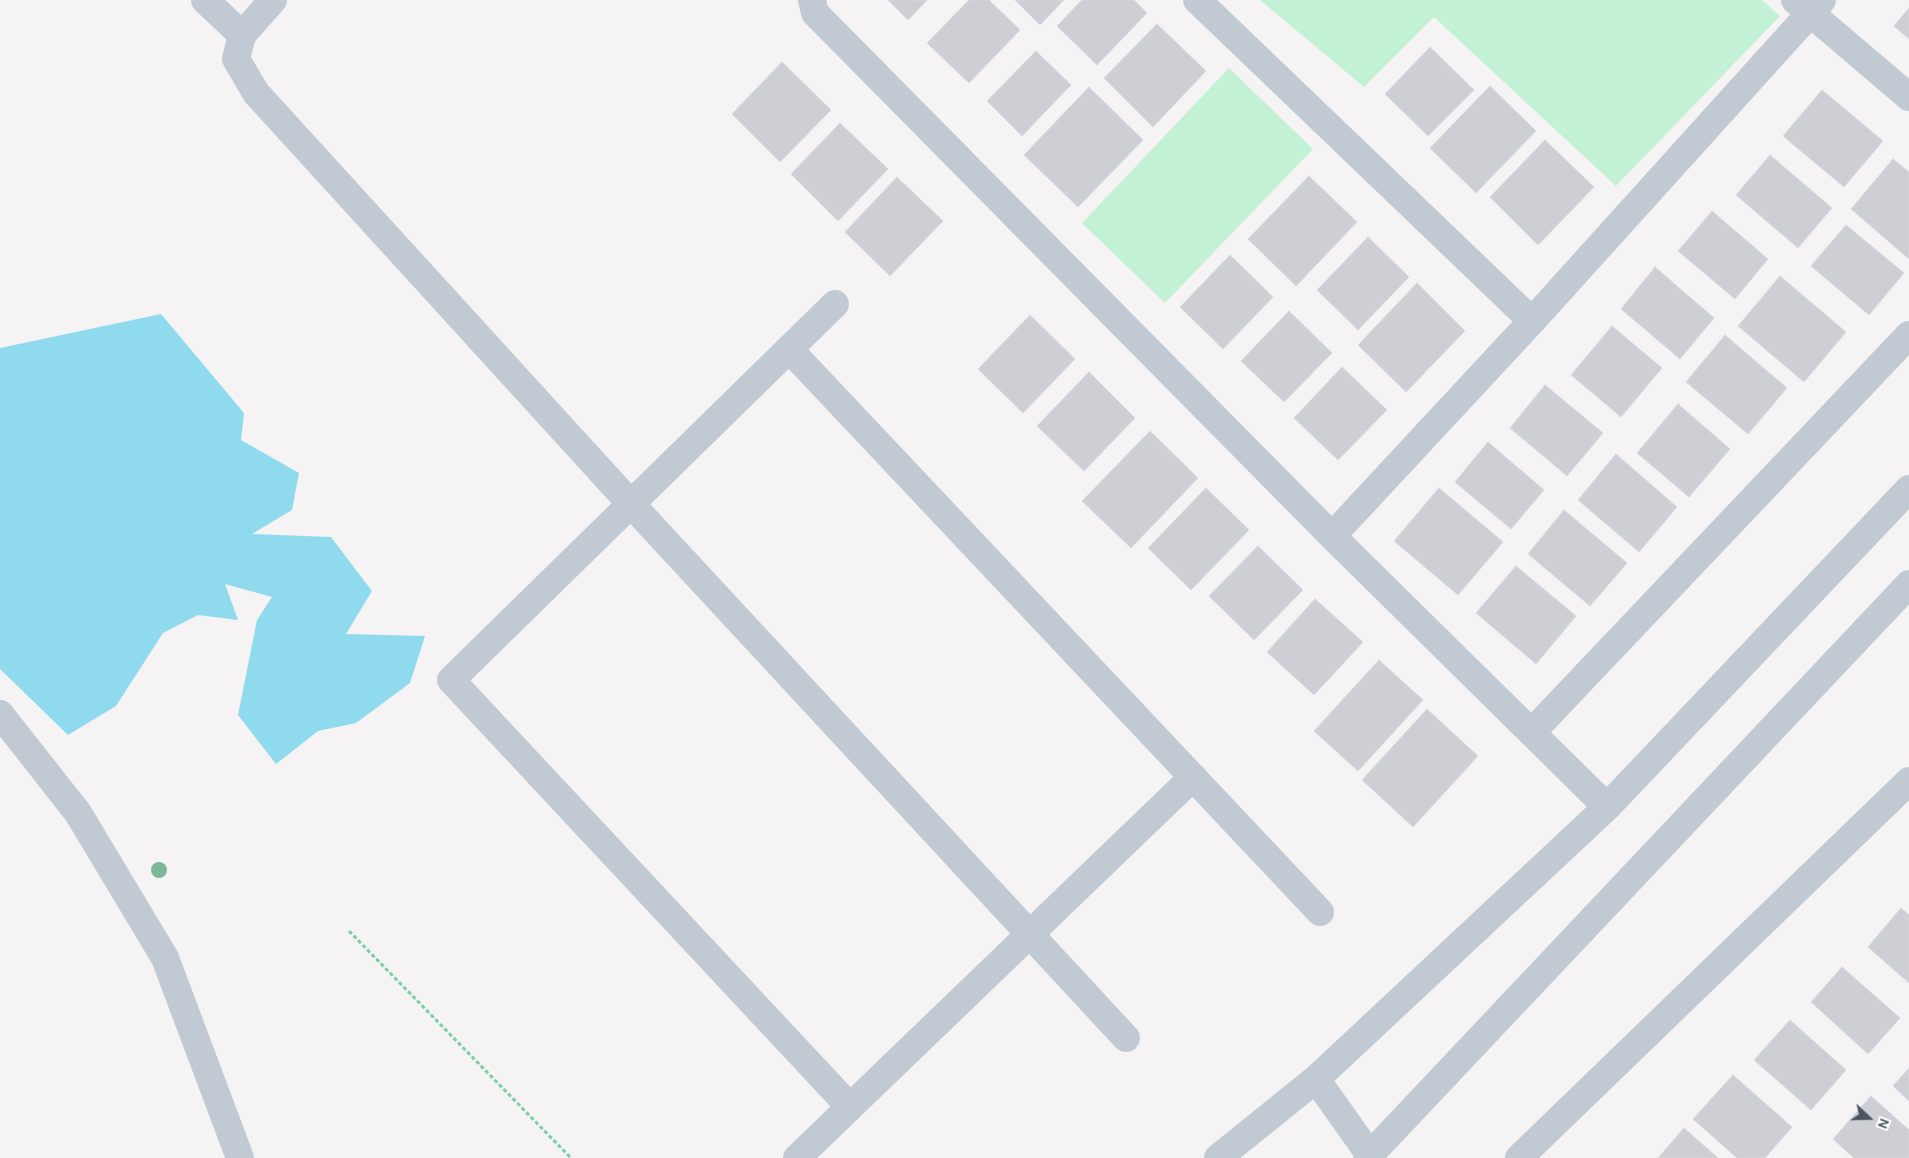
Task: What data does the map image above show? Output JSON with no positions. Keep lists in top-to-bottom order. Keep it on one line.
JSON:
{"north":"right"}
